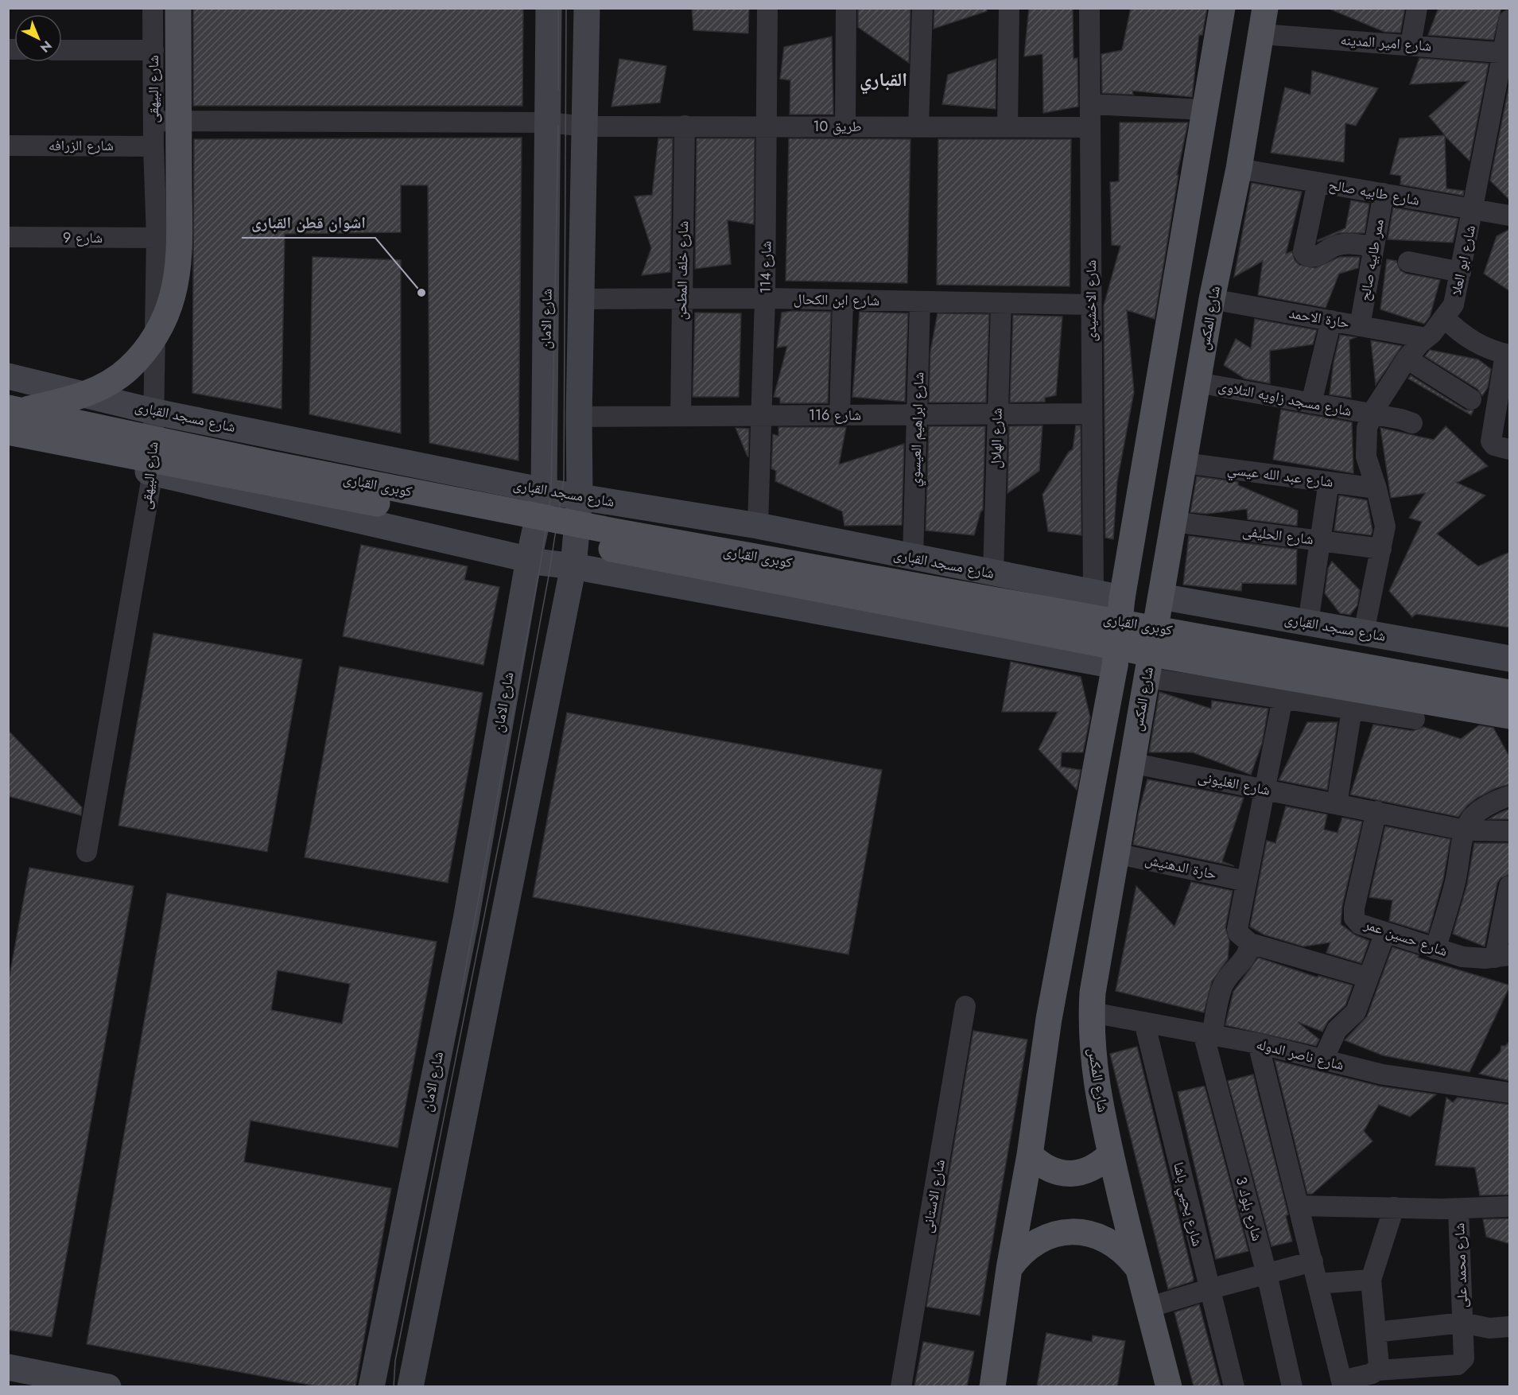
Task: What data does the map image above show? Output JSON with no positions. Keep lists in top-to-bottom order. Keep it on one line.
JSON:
{"streets":{"main road":["شارع المكس","كوبرى القبارى"],"street":["شارع امير المدينه","شارع البيهقى","طريق 10","شارع الزرافه","شارع طابيه صالح","شارع 9","ممر طابيه صالح","شارع ابو العلا","شارع 114","شارع خلف المطحن","شارع ابن الكحال","شارع الاخشيدى","حارة الاحمد","شارع الامان","شارع مسجد زاويه التلاوى","شارع 116","شارع مسجد القبارى","شارع ابراهيم العيسوي","شارع الهلال","شارع عبد الله عيسي","شارع الحليفى","شارع الغليونى","حارة الدهنيش","شارع حسين عمر","شارع ناصر الدوله","شارع الاستانى","شارع يحيي باشا","شارع بلوك 3","شارع محمد على"]},"crossings":[["شارع امير المدينه","شارع ابو العلا"],["شارع امير المدينه","شارع المكس"],["شارع البيهقى","طريق 10"],["شارع البيهقى","شارع الزرافه"],["شارع البيهقى","شارع 9"],["شارع البيهقى","شارع مسجد القبارى"],["طريق 10","شارع 114"],["طريق 10","شارع خلف المطحن"],["طريق 10","شارع الاخشيدى"],["طريق 10","شارع الامان"],["شارع طابيه صالح","ممر طابيه صالح"],["شارع طابيه صالح","شارع ابو العلا"],["شارع طابيه صالح","شارع المكس"],["ممر طابيه صالح","حارة الاحمد"],["شارع ابو العلا","حارة الاحمد"],["شارع ابو العلا","شارع مسجد زاويه التلاوى"],["شارع ابو العلا","شارع مسجد القبارى"],["شارع ابو العلا","شارع عبد الله عيسي"],["شارع ابو العلا","شارع الحليفى"],["شارع 114","شارع ابن الكحال"],["شارع 114","شارع 116"],["شارع 114","شارع مسجد القبارى"],["شارع خلف المطحن","شارع ابن الكحال"],["شارع خلف المطحن","شارع 116"],["شارع ابن الكحال","شارع الاخشيدى"],["شارع ابن الكحال","شارع ابراهيم العيسوي"],["شارع ابن الكحال","شارع الهلال"],["شارع الاخشيدى","شارع 116"],["شارع الاخشيدى","شارع مسجد القبارى"],["شارع المكس","حارة الاحمد"],["شارع المكس","شارع مسجد زاويه التلاوى"],["شارع المكس","شارع مسجد القبارى"],["شارع المكس","شارع عبد الله عيسي"],["شارع المكس","شارع الحليفى"],["شارع المكس","شارع الغليونى"],["شارع المكس","حارة الدهنيش"],["شارع المكس","شارع ناصر الدوله"],["شارع الامان","شارع مسجد القبارى"],["شارع 116","شارع ابراهيم العيسوي"],["شارع 116","شارع الهلال"],["شارع مسجد القبارى","شارع ابراهيم العيسوي"],["شارع مسجد القبارى","شارع الهلال"],["شارع الغليونى","شارع حسين عمر"],["شارع ناصر الدوله","شارع يحيي باشا"],["شارع ناصر الدوله","شارع بلوك 3"]],"districts":["القباري"],"places":["اشوان قطن القبارى"],"north":"bottom right"}
